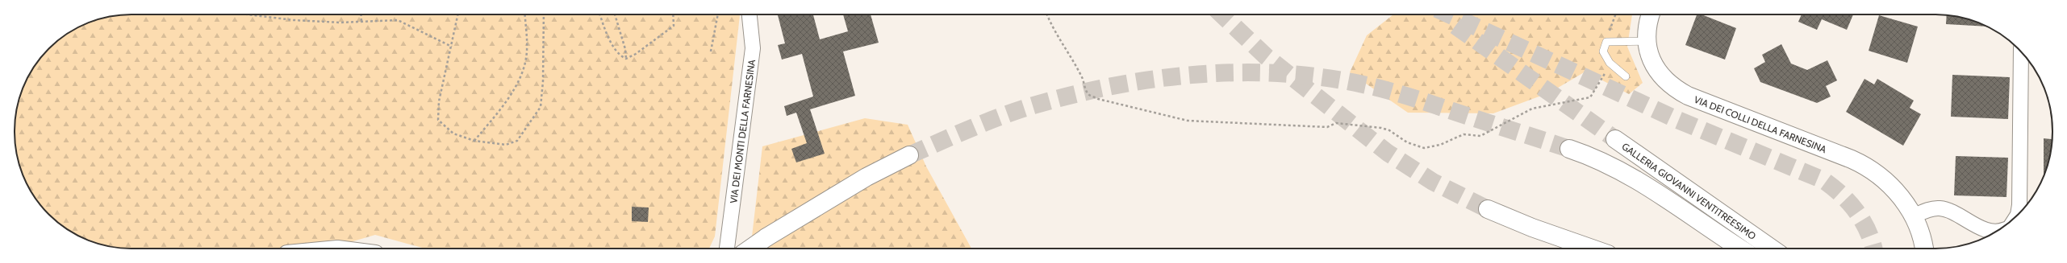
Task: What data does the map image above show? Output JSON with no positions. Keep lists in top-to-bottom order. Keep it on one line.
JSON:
{"streets":{"main road":["VIA DEI COLLI DELLA FARNESINA","GALLERIA GIOVANNI VENTITREESIMO"],"street":["VIA DEI MONTI DELLA FARNESINA"]}}
